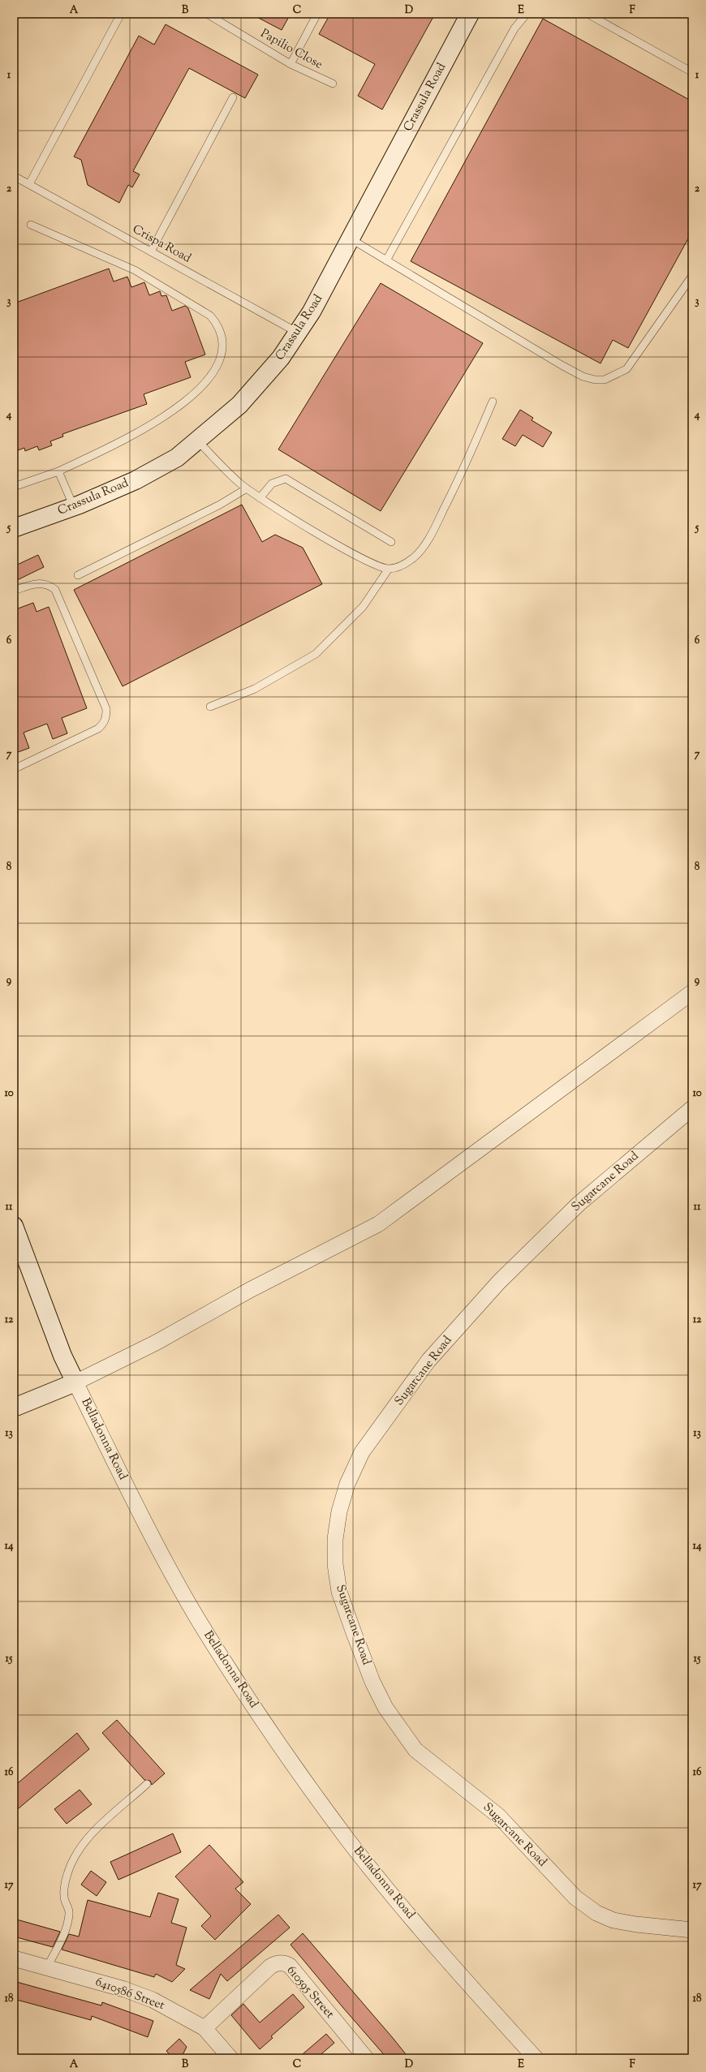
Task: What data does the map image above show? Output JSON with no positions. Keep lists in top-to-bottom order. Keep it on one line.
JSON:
{"streets":{"street":["Crassula Road","Sugarcane Road","Belladonna Road","610595 Street","6410586 Street"],"lane":["Papilio Close","Crispa Road"]},"crossings":[["Crassula Road","Crispa Road"],["610595 Street","6410586 Street"]],"grid":{"columns":["A","B","C","D","E","F"],"rows":["1","2","3","4","5","6","7","8","9","10","11","12","13","14","15","16","17","18"]}}
